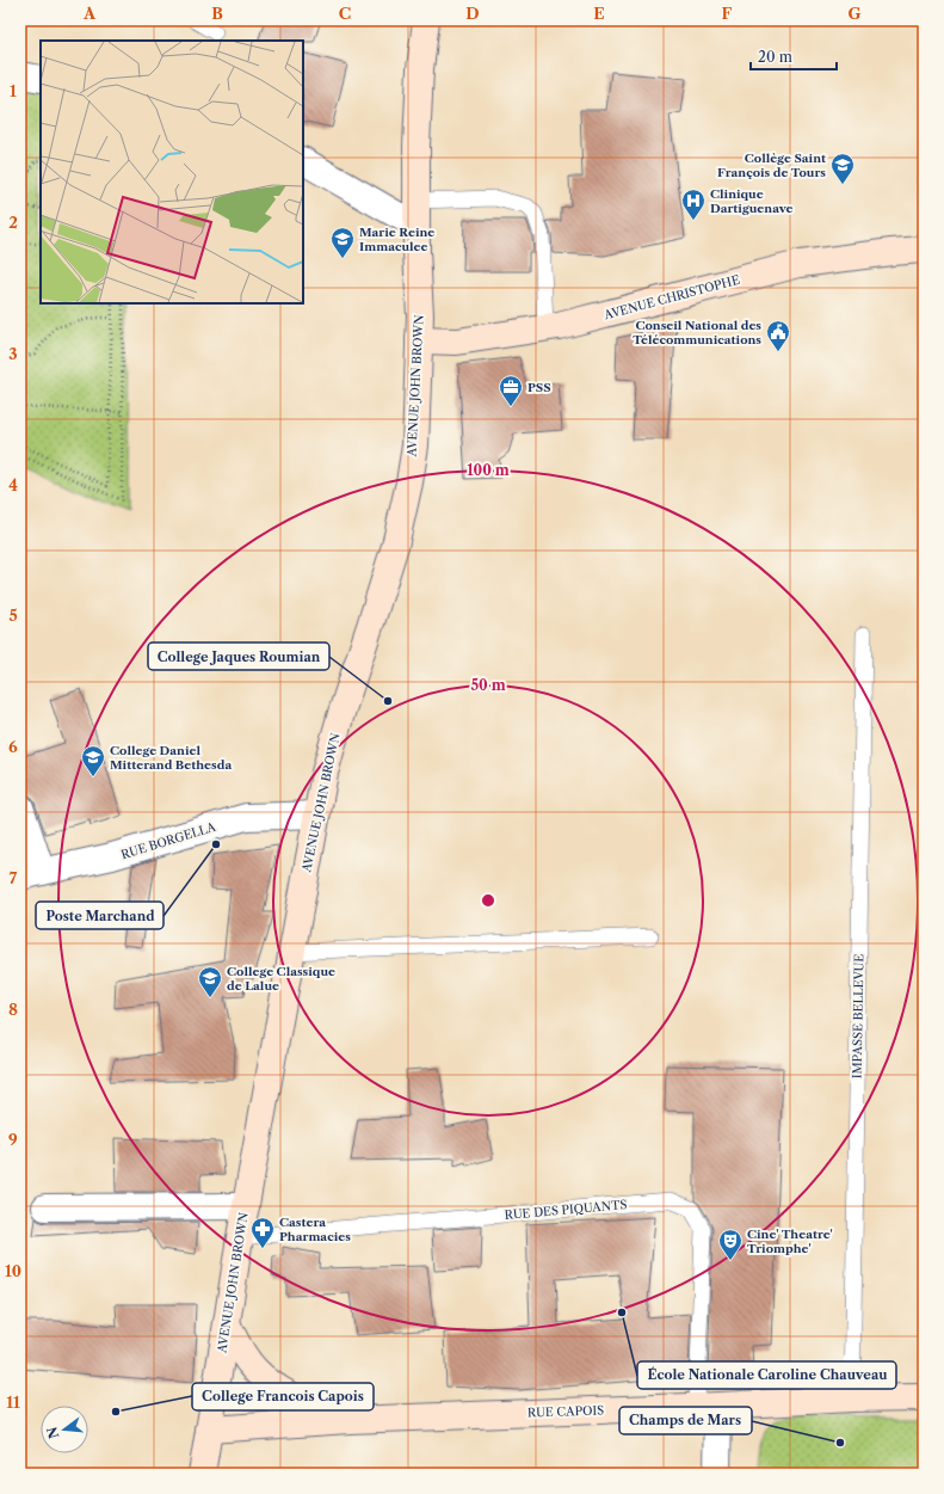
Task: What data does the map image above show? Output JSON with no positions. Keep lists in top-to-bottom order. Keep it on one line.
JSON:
{"streets":{"main road":["AVENUE CHRISTOPHE","AVENUE JOHN BROWN","RUE CAPOIS"],"street":["RUE BORGELLA"],"lane":["IMPASSE BELLEVUE","RUE DES PIQUANTS"]},"crossings":[["AVENUE CHRISTOPHE","AVENUE JOHN BROWN"],["AVENUE JOHN BROWN","RUE BORGELLA"],["AVENUE JOHN BROWN","RUE DES PIQUANTS"],["AVENUE JOHN BROWN","RUE CAPOIS"],["IMPASSE BELLEVUE","RUE CAPOIS"],["RUE DES PIQUANTS","RUE CAPOIS"]],"places":{"school or university":["Collège Saint François de Tours","Marie Reine Immaculee","College Daniel Mitterand Bethesda","College Classique de Lalue"],"hospital":["Clinique Dartiguenave"],"public building":["Conseil National des Télécommunications"],"office":["PSS"],"other":["College Jaques Roumian","Poste Marchand","École Nationale Caroline Chauveau","College Francois Capois","Champs de Mars"],"pharmacy":["Castera Pharmacies"],"theatre":["Cine' Theatre' Triomphe'"]},"scale_bar":"20 m","north":"left","grid":{"columns":["A","B","C","D","E","F","G"],"rows":["1","2","3","4","5","6","7","8","9","10","11"]},"rings":["100 m","50 m"]}
